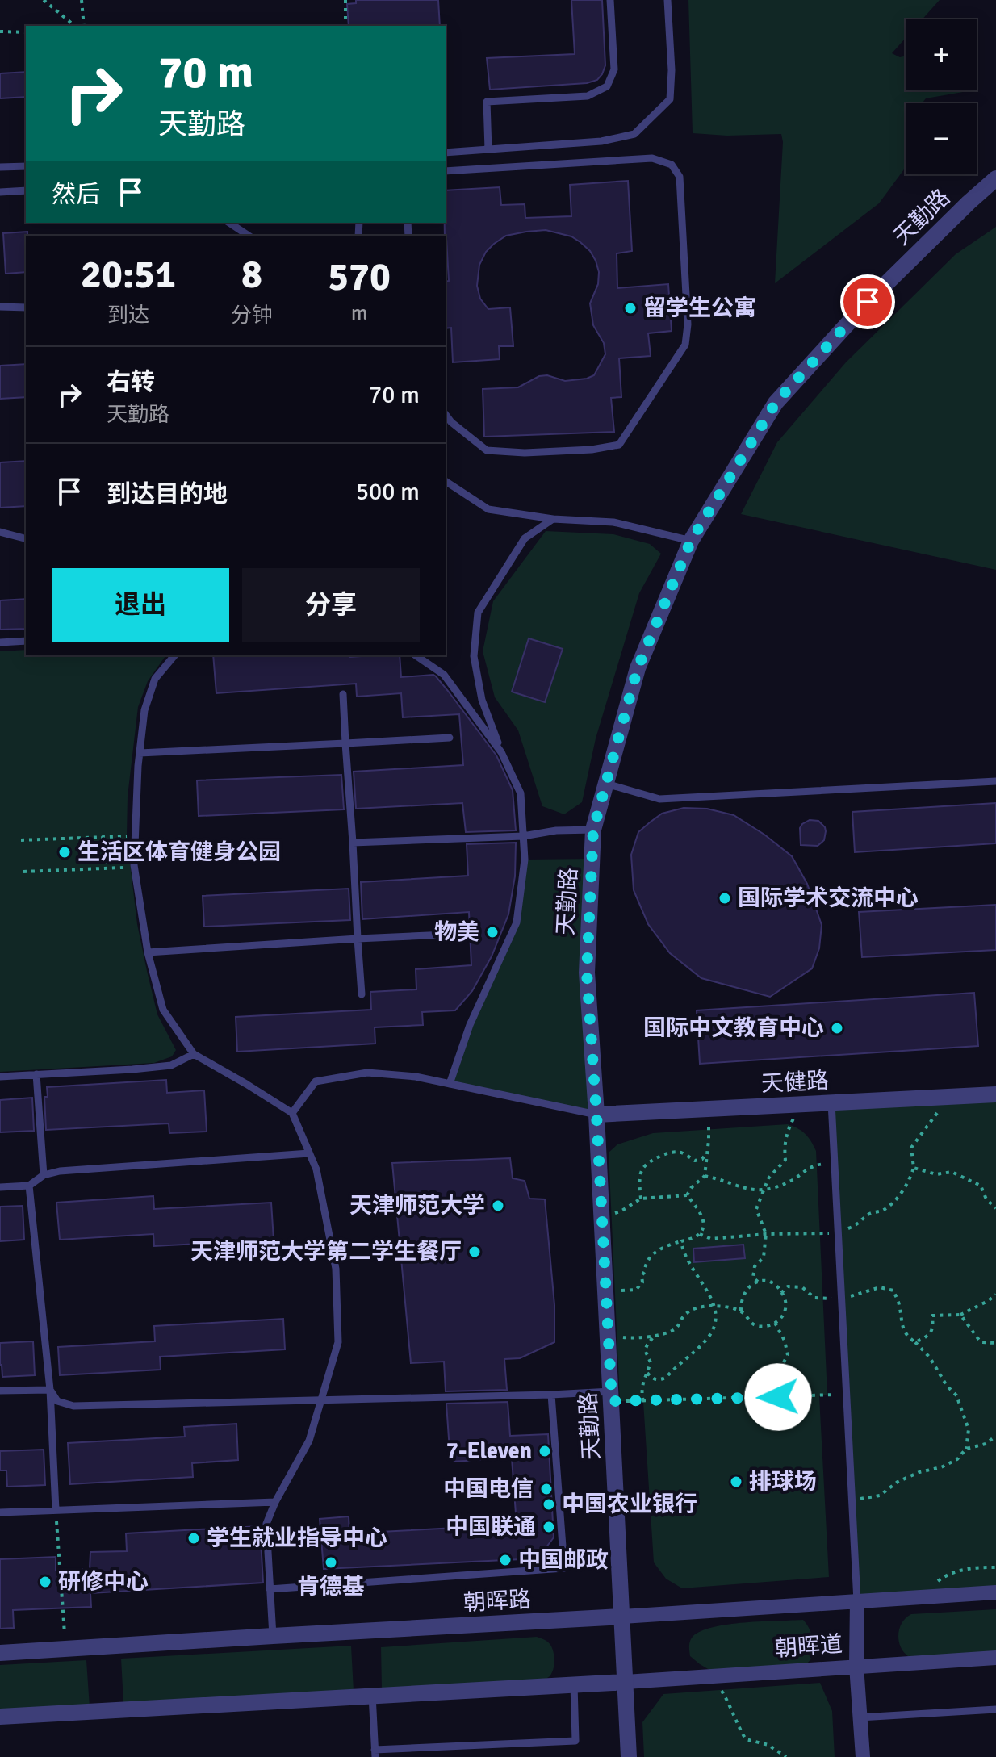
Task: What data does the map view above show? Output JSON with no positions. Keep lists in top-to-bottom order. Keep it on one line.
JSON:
{"streets":{"street":["天勤路","天健路","朝晖路","朝晖道"]},"crossings":[["天勤路","天健路"],["天勤路","朝晖路"],["天勤路","朝晖道"]],"places":["留学生公寓","生活区体育健身公园","国际学术交流中心","物美","国际中文教育中心","天津师范大学","天津师范大学第二学生餐厅","7-Eleven","排球场","中国电信","中国农业银行","中国联通","学生就业指导中心","中国邮政","肯德基","研修中心"],"page":{"map_buttons":["+","−"],"turn":["70 m","天勤路"],"then":"然后","eta":["20:51","到达","8","分钟","570","m"],"list":[{"name":"右转","note":"天勤路","value":"70 m"},{"name":"到达目的地","value":"500 m"}],"buttons":["退出","分享"]}}
